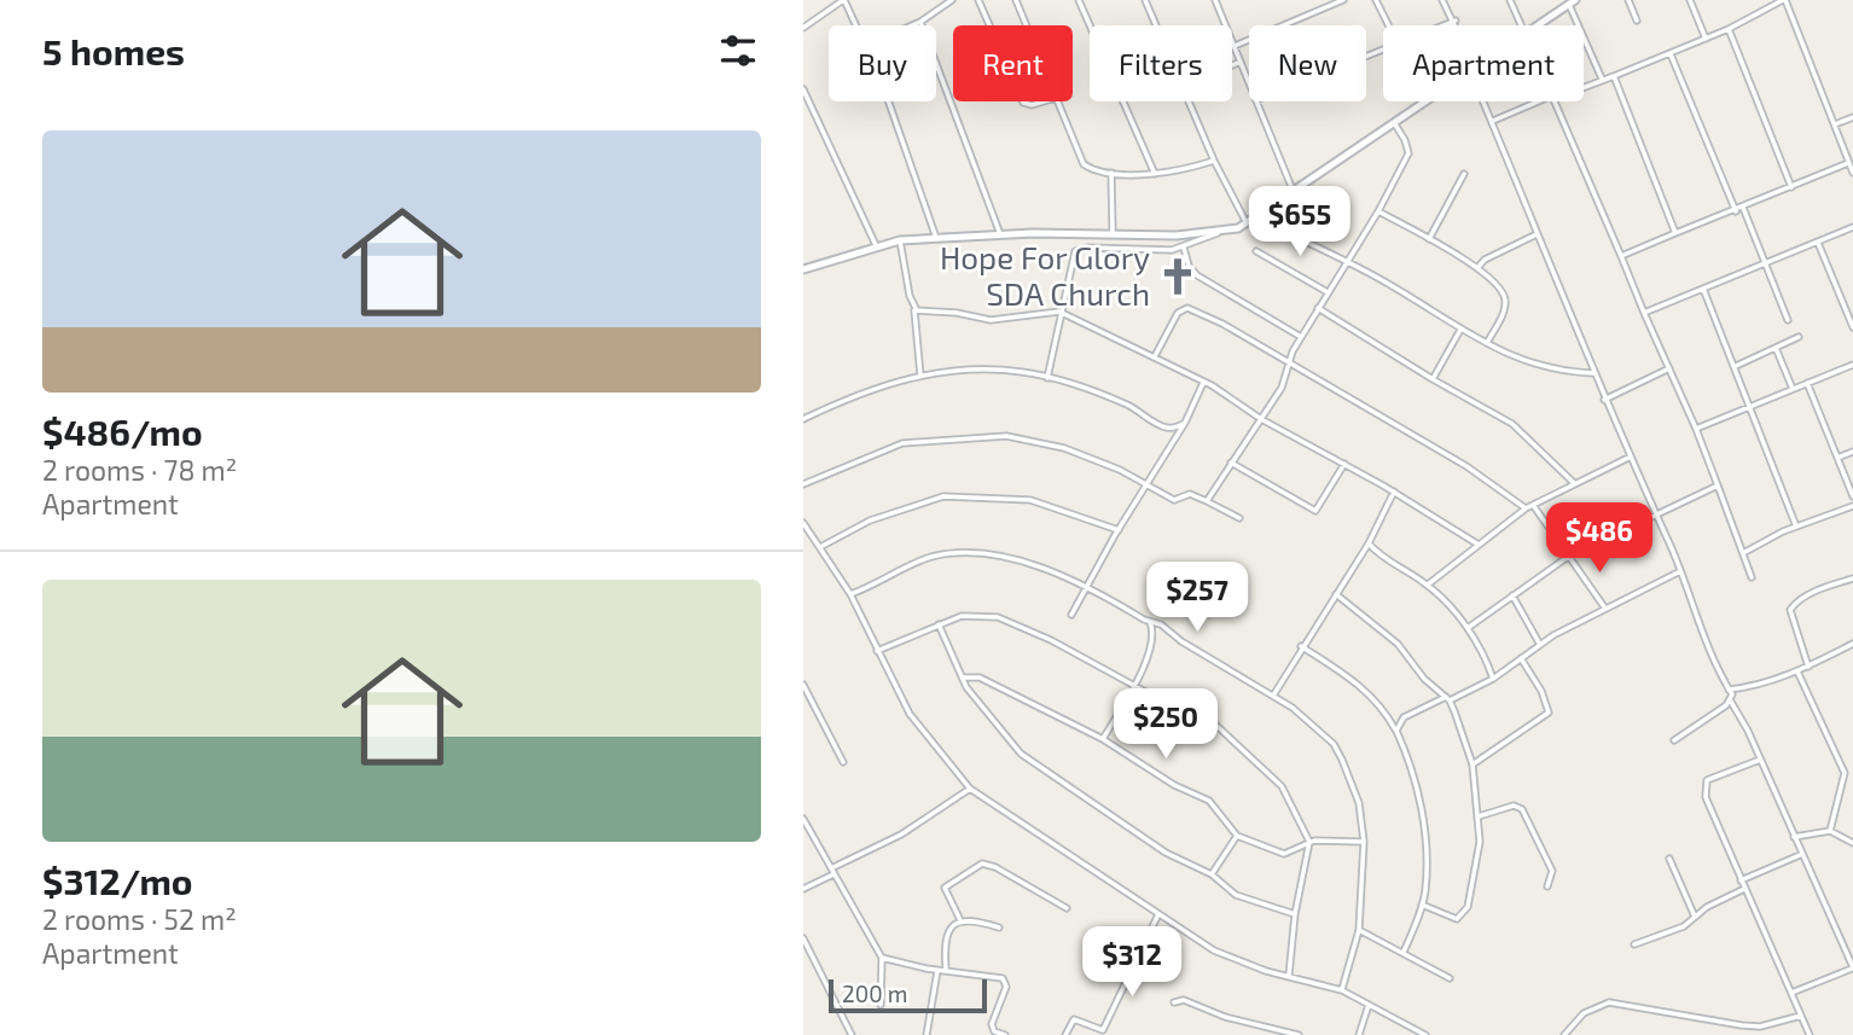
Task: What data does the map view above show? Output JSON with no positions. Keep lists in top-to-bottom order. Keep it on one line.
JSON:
{"places":{"church":["Hope For Glory SDA Church"]},"scale_bar":"200 m","page":{"heading":"5 homes","chip":["Buy","Rent","Filters","New","Apartment"],"list":[{"name":"$486/mo","note":"2 rooms · 78 m² · Apartment"},{"name":"$312/mo","note":"2 rooms · 52 m² · Apartment"}],"price":["$655","$486","$257","$250","$312"],"scale":"200 m"}}
